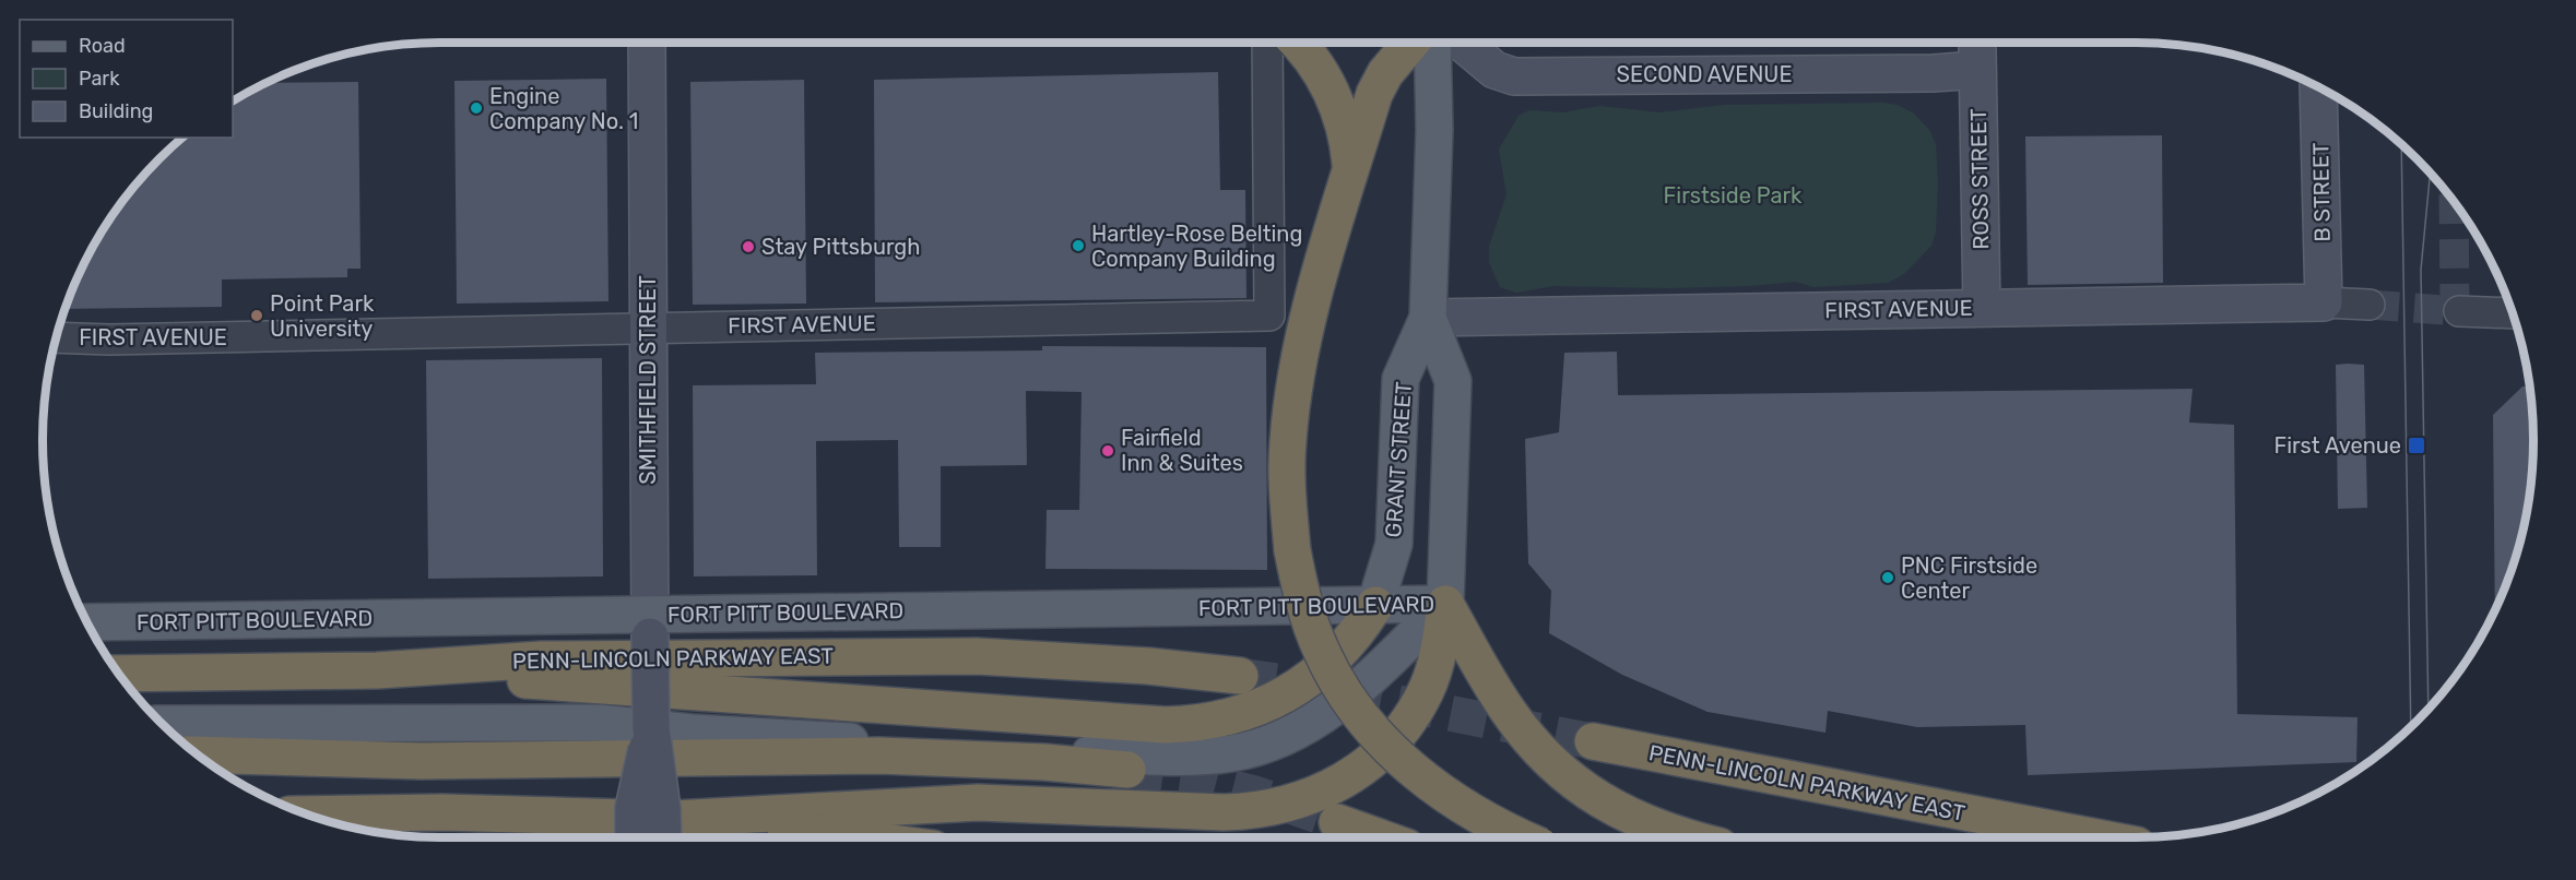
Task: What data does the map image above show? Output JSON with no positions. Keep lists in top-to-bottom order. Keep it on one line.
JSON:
{"streets":{"highway":["PENN-LINCOLN PARKWAY EAST"],"main road":["SECOND AVENUE","ROSS STREET","B STREET","FIRST AVENUE","SMITHFIELD STREET","GRANT STREET","FORT PITT BOULEVARD"]},"crossings":[["SECOND AVENUE","ROSS STREET"],["ROSS STREET","FIRST AVENUE"],["B STREET","FIRST AVENUE"],["FIRST AVENUE","SMITHFIELD STREET"],["FIRST AVENUE","GRANT STREET"],["SMITHFIELD STREET","FORT PITT BOULEVARD"],["GRANT STREET","FORT PITT BOULEVARD"]],"parks":["Firstside Park"],"places":{"other":["Engine Company No. 1","Hartley-Rose Belting Company Building","Stay Pittsburgh","Point Park University","Fairfield Inn & Suites","PNC Firstside Center"],"transit":["First Avenue"]},"legend":["Road","Park","Building"]}
